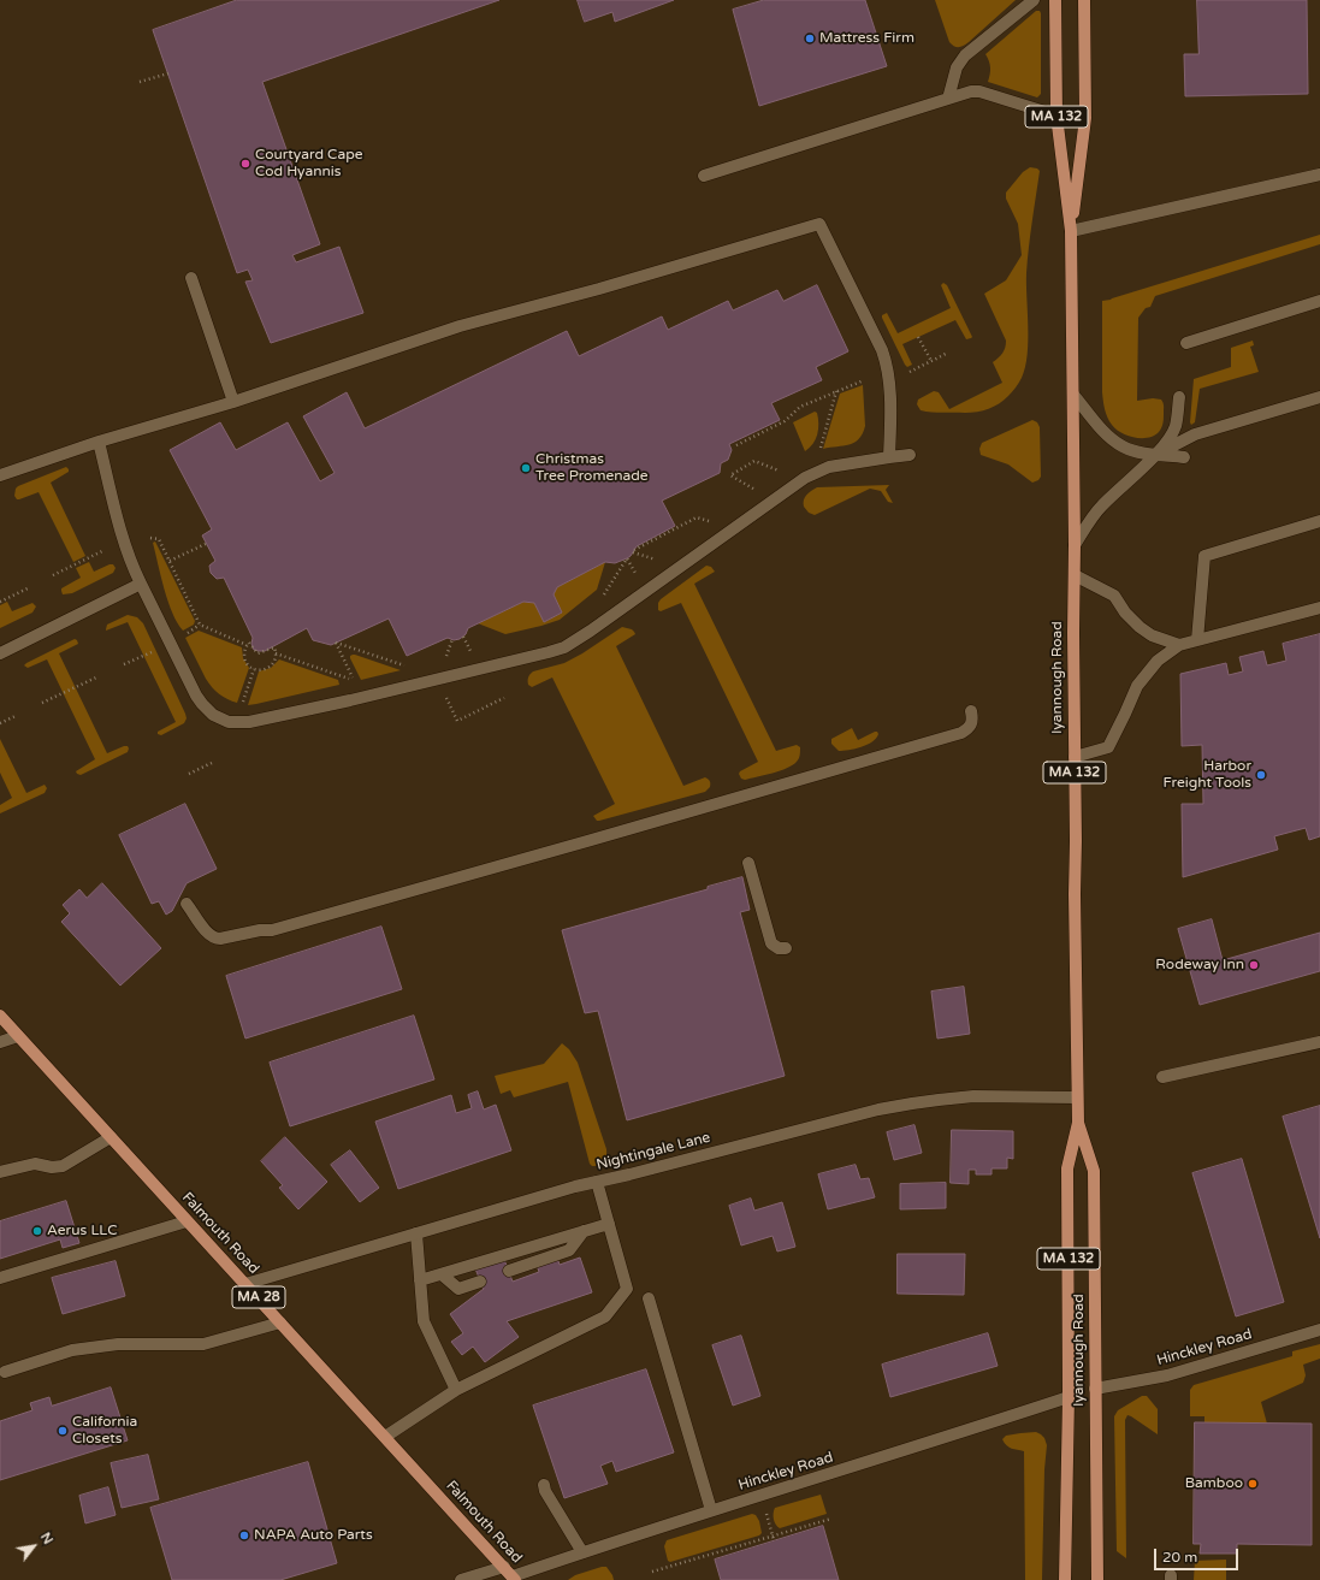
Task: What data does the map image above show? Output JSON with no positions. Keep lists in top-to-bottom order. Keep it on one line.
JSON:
{"streets":{"main road":["MA 132","Iyannough Road","Falmouth Road","MA 28"],"street":["Nightingale Lane","Hinckley Road"]},"crossings":[["Iyannough Road","Nightingale Lane"],["Iyannough Road","Hinckley Road"],["Nightingale Lane","Falmouth Road"],["Falmouth Road","Hinckley Road"]],"places":["Mattress Firm","Courtyard Cape Cod Hyannis","Christmas Tree Promenade","Harbor Freight Tools","Rodeway Inn","Aerus LLC","California Closets","Bamboo","NAPA Auto Parts"],"scale_bar":"20 m","north":"top right"}
